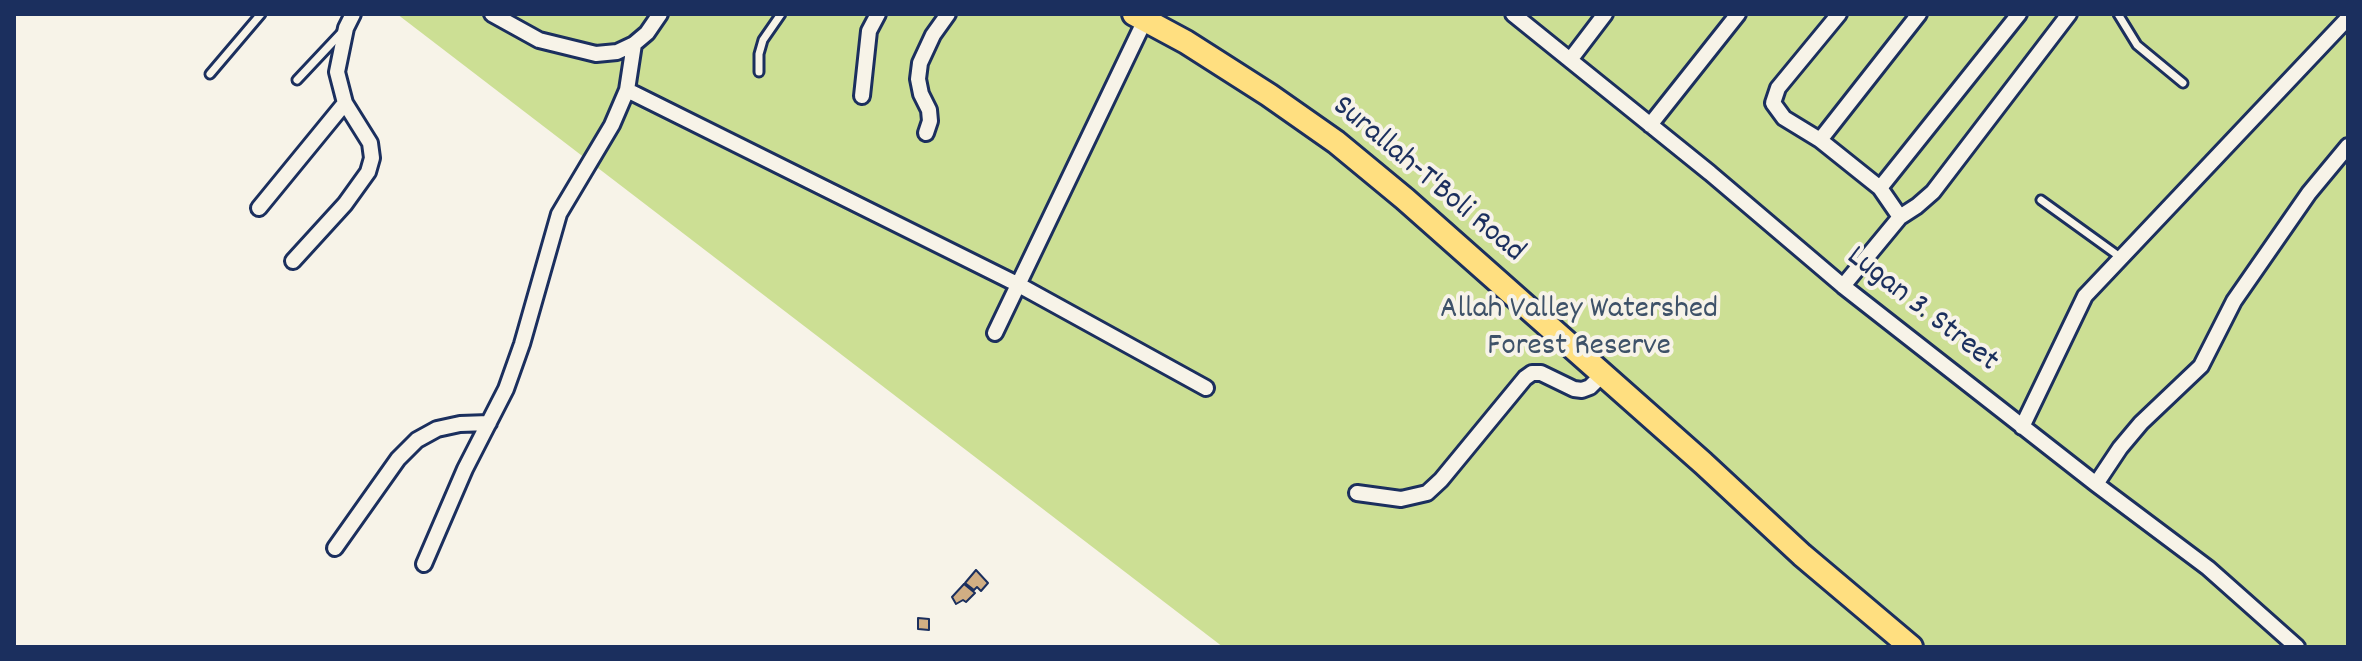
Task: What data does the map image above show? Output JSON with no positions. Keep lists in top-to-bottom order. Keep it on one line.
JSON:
{"streets":{"main road":["Surallah-T'Boli Road"],"street":["Lugan 3. Street"]},"parks":["Allah Valley Watershed Forest Reserve"]}
